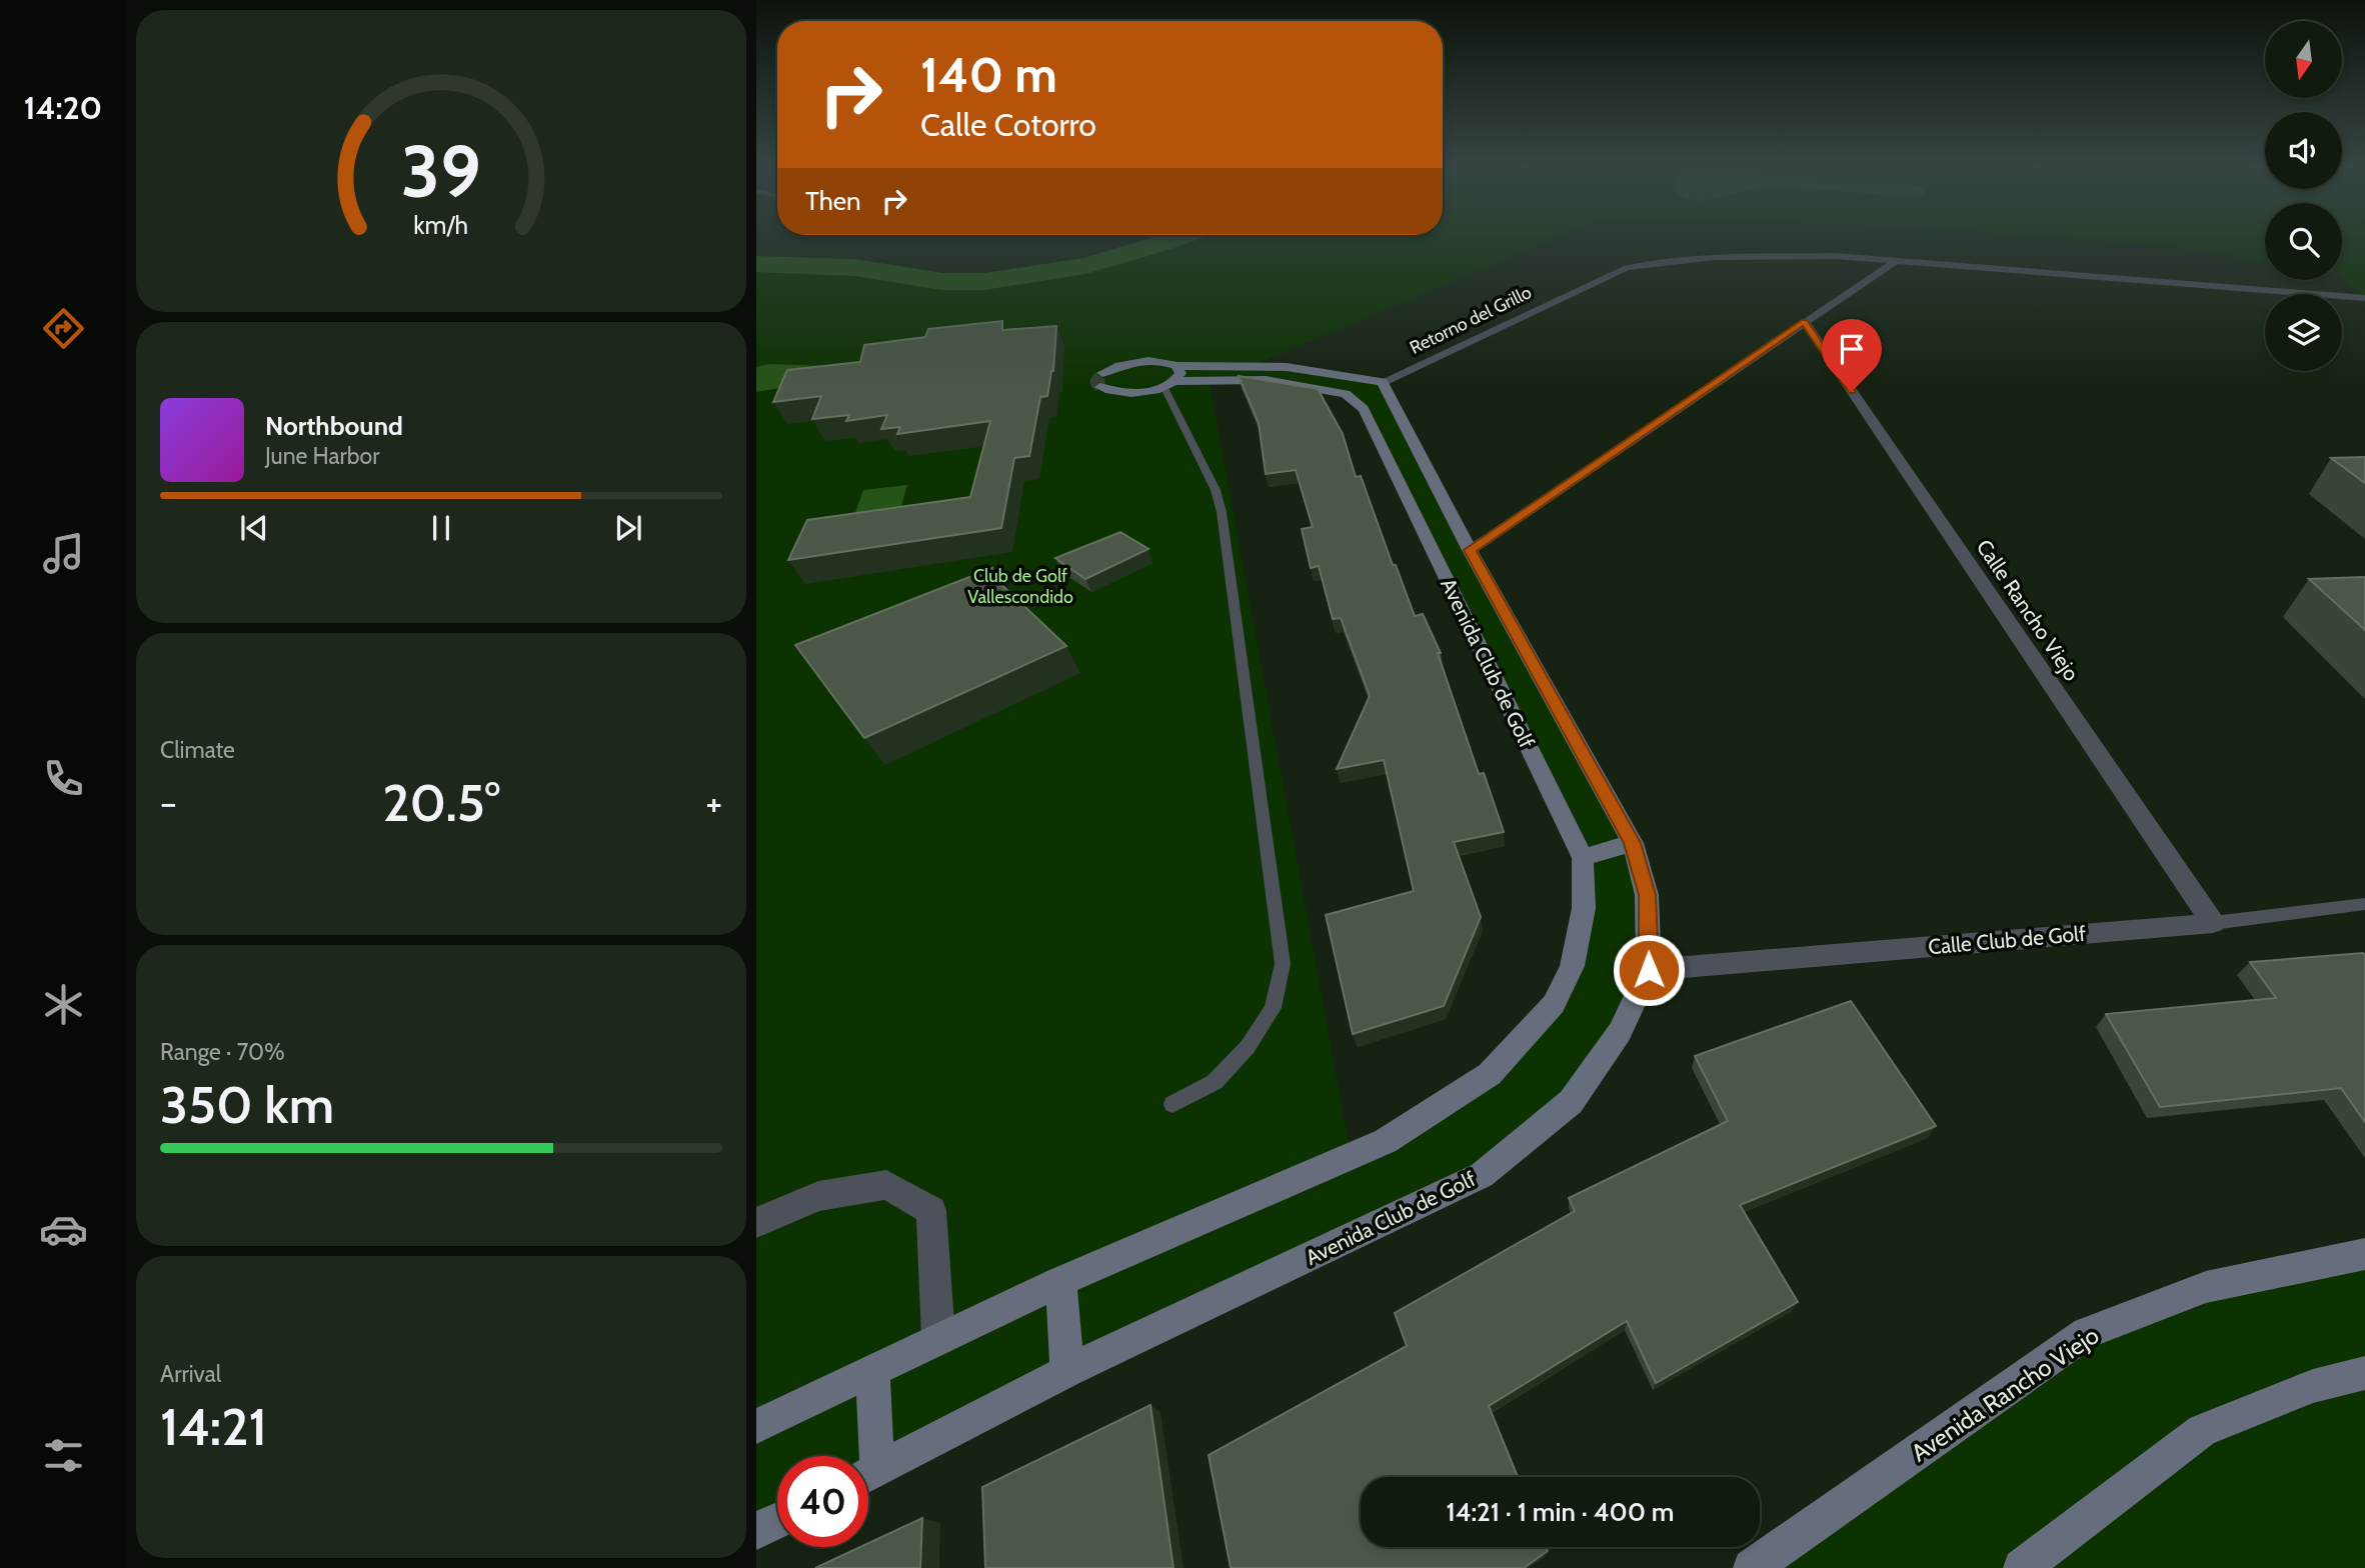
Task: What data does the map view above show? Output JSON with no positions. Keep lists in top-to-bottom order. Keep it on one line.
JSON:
{"streets":{"street":["Retorno del Grillo","Calle Rancho Viejo","Avenida Club de Golf","Calle Club de Golf","Avenida Rancho Viejo"]},"crossings":[["Retorno del Grillo","Avenida Club de Golf"],["Calle Rancho Viejo","Calle Club de Golf"],["Avenida Club de Golf","Calle Club de Golf"]],"parks":["Club de Golf Vallescondido"],"north":"bottom","page":{"tabs":"14:20","turn":["140 m","Calle Cotorro"],"then":"Then","song":["Northbound","June Harbor"],"tile":["Climate",["Range · 70%","350 km"],["Arrival","14:21"]],"heat":["−","20.5°","+"],"limit":"40","trip":"14:21 · 1 min · 400 m","gauge":["39","km/h"]}}
